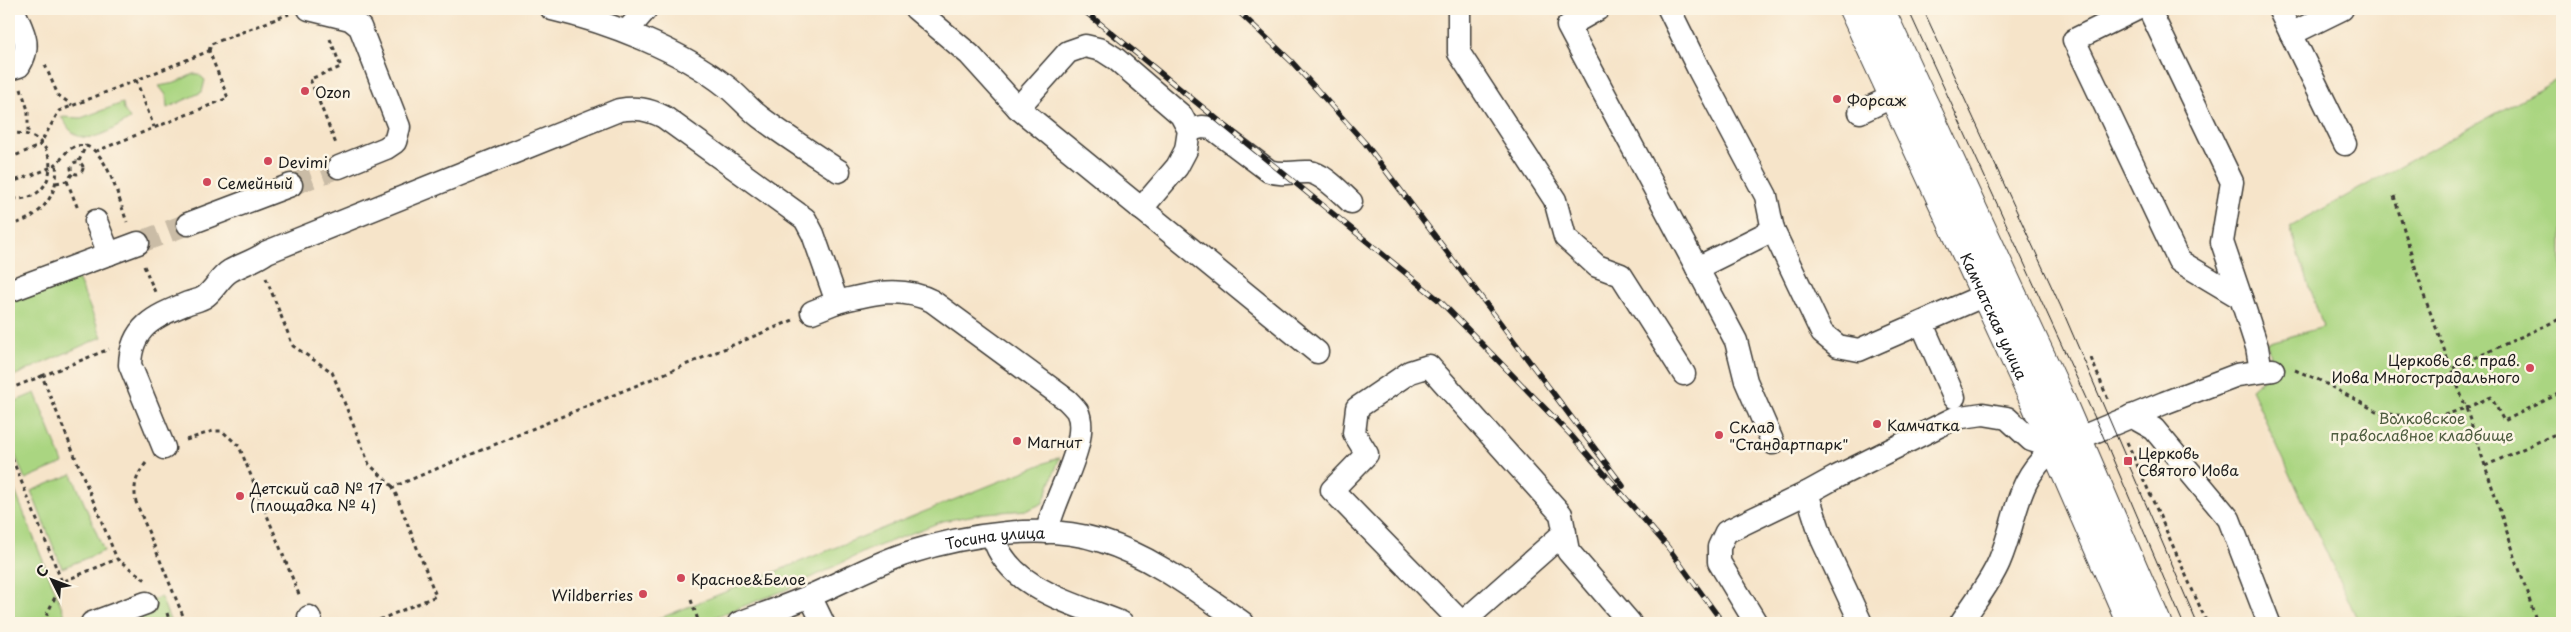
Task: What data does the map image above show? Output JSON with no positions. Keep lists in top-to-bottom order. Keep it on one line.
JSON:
{"streets":{"main road":["Камчатская улица"],"street":["Тосина улица"]},"parks":["Волковское православное кладбище"],"places":{"other":["Ozon","Форсаж","Devimi","Семейный","Церковь св. прав. Иова Многострадального","Камчатка","Склад \"Стандартпарк\"","Магнит","Детский сад № 17 (площадка № 4)","Красное&Белое","Wildberries"],"transit":["Церковь Святого Иова"]},"north":"top left"}
